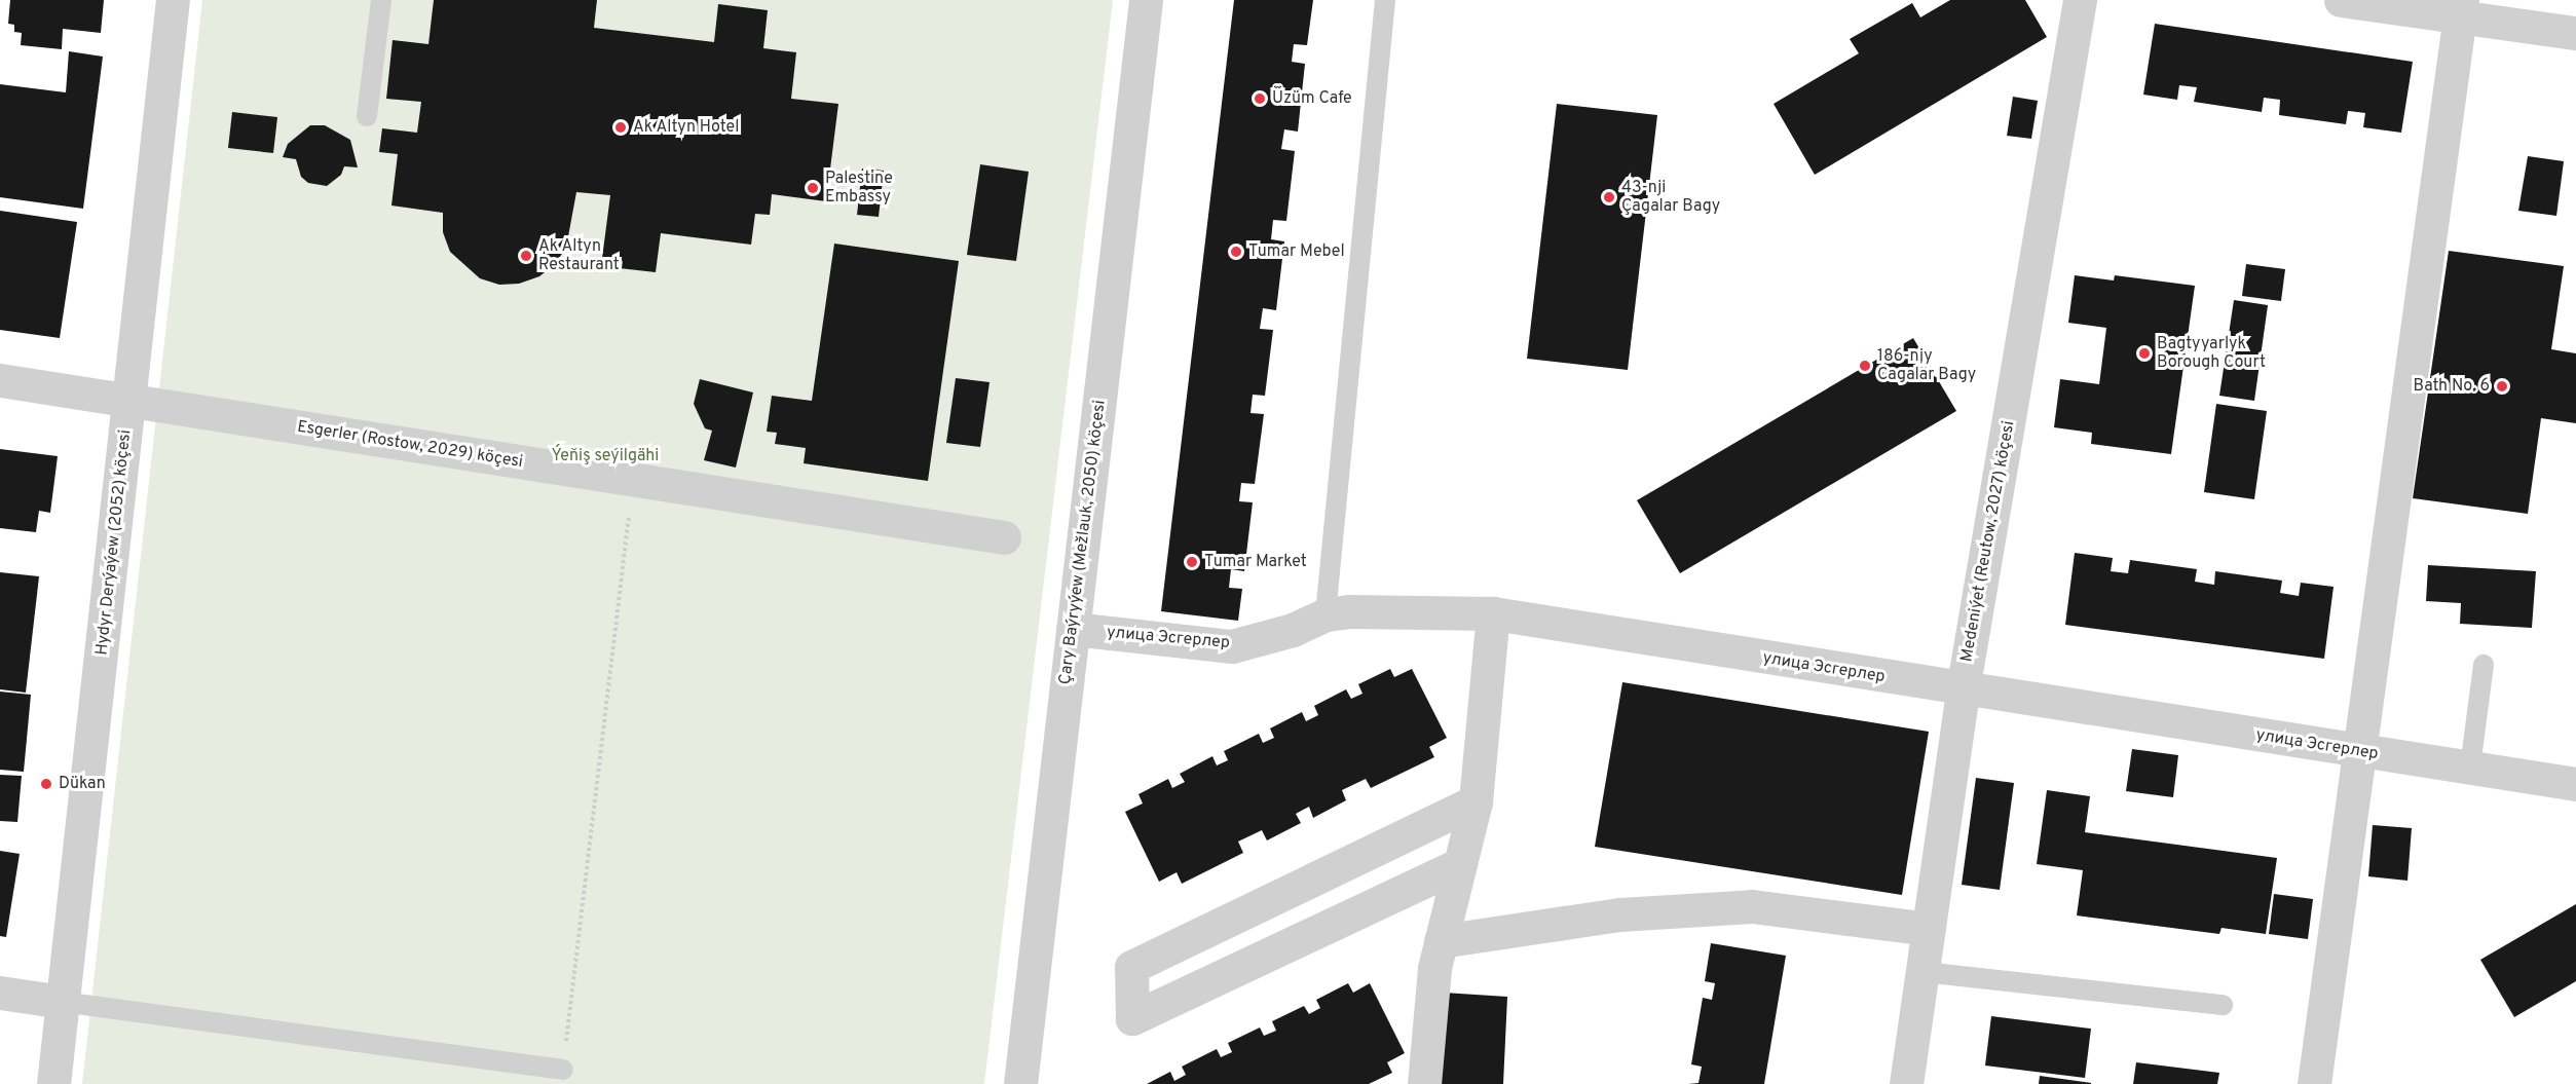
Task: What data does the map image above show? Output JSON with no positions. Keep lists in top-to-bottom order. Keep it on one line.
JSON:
{"streets":{"street":["Esgerler (Rostow, 2029) köçesi","Medeniýet (Reutow, 2027) köçesi","Hydyr Derýaýew (2052) köçesi","Çary Baýryýew (Mežlauk, 2050) köçesi","улица Эсгерлер"]},"crossings":[["Esgerler (Rostow, 2029) köçesi","Hydyr Derýaýew (2052) köçesi"],["Medeniýet (Reutow, 2027) köçesi","улица Эсгерлер"],["Çary Baýryýew (Mežlauk, 2050) köçesi","улица Эсгерлер"]],"parks":["Ýeňiş seýilgähi"],"places":["Üzüm Cafe","Ak Altyn Hotel","Palestine Embassy","43-nji Çagalar Bagy","Tumar Mebel","Ak Altyn Restaurant","Bagtyyarlyk Borough Court","186-njy Cagalar Bagy","Bath No. 6","Tumar Market","Dükan"]}
